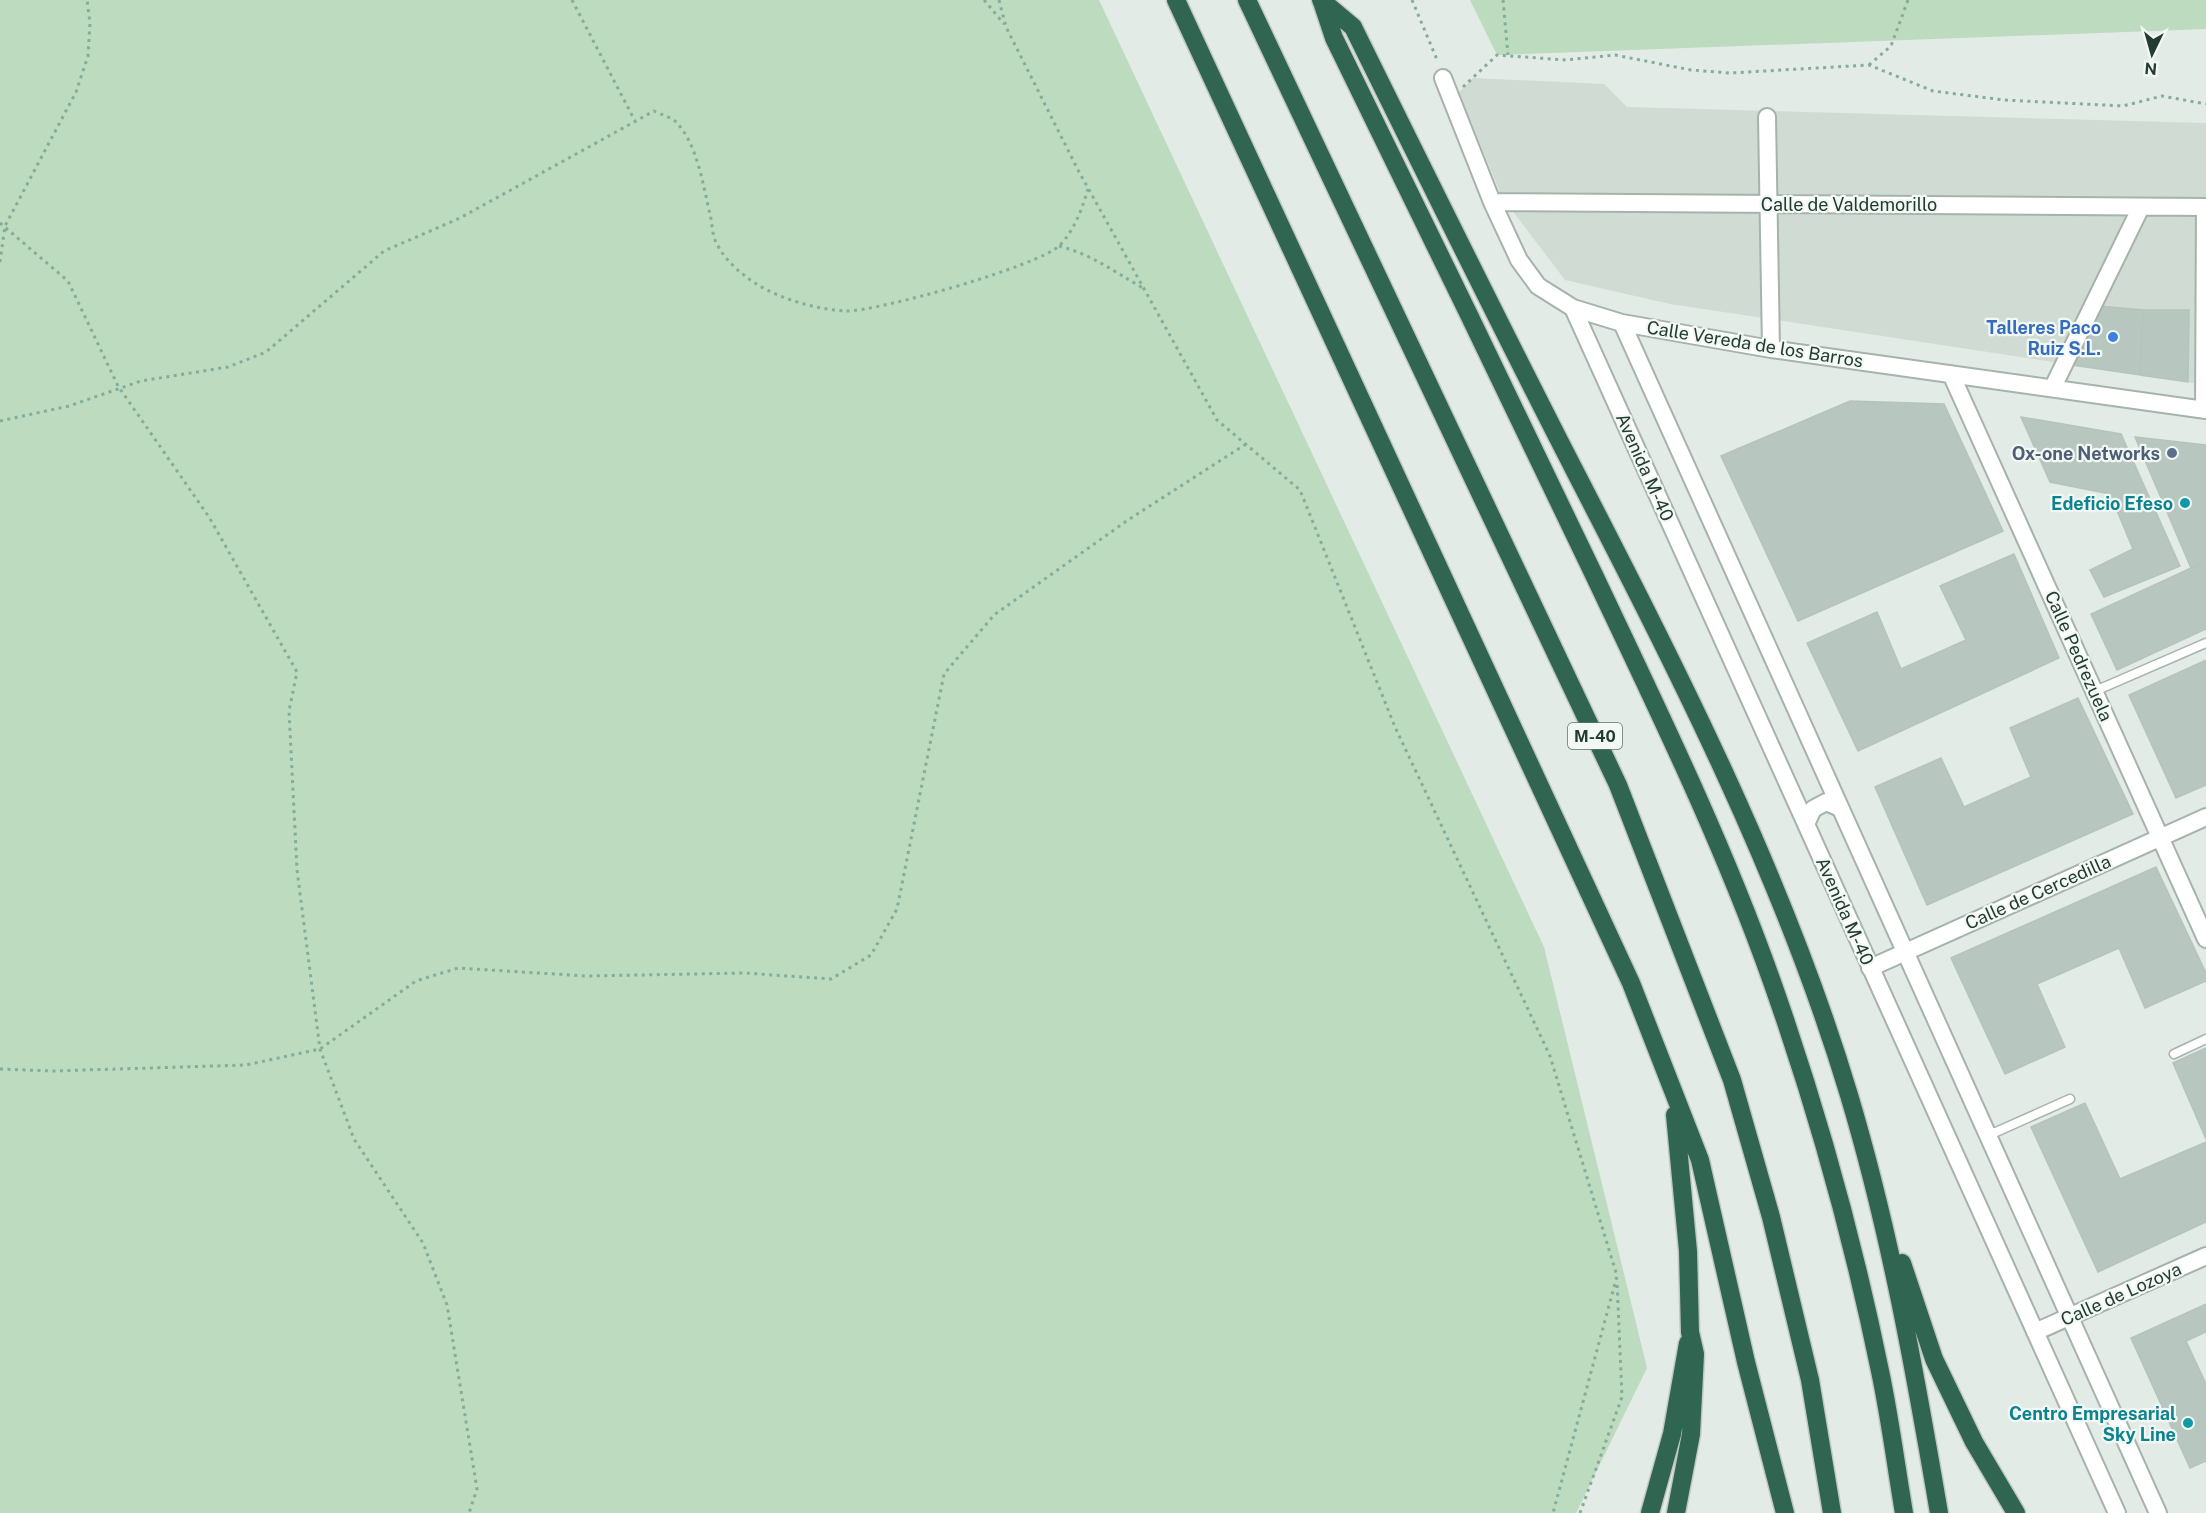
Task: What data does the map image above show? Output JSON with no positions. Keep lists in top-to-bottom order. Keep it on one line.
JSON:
{"streets":{"highway":["M-40"],"street":["Calle de Valdemorillo","Calle Vereda de los Barros","Avenida M-40","Calle Pedrezuela","Calle de Cercedilla","Calle de Lozoya"]},"crossings":[["Calle de Valdemorillo","Calle Vereda de los Barros"],["Calle Vereda de los Barros","Avenida M-40"],["Calle Vereda de los Barros","Calle Pedrezuela"],["Avenida M-40","Calle de Cercedilla"],["Avenida M-40","Calle de Lozoya"],["Calle Pedrezuela","Calle de Cercedilla"]],"places":["Talleres Paco Ruiz S.L.","Ox-one Networks","Edeficio Efeso","Centro Empresarial Sky Line"],"north":"bottom"}
